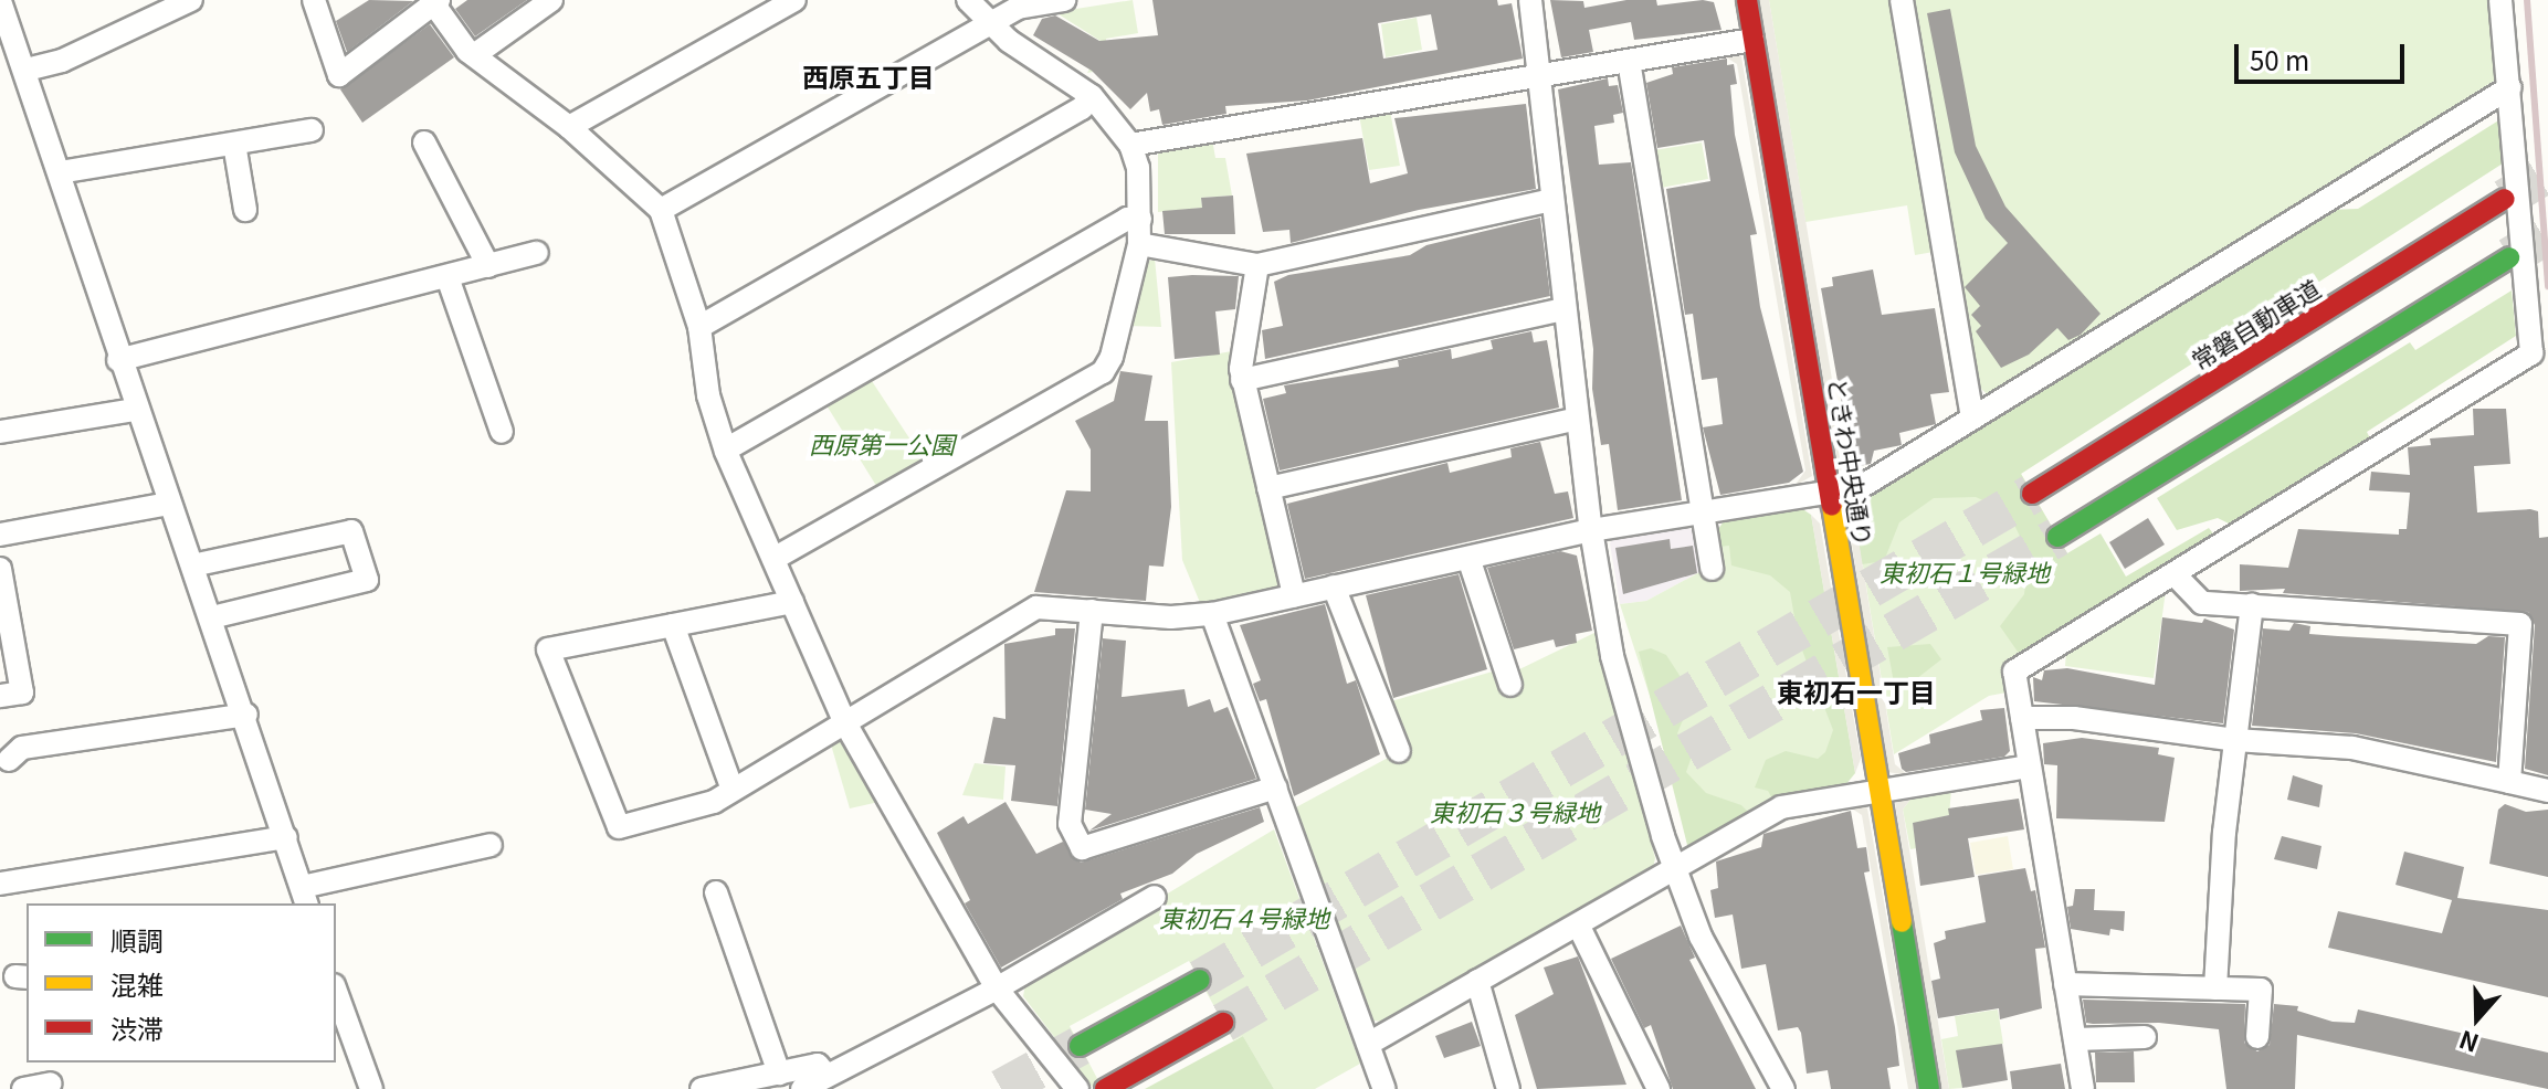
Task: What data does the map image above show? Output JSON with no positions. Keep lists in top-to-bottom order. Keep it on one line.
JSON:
{"streets":{"main road":["常磐自動車道","ときわ中央通り"]},"districts":["西原五丁目","東初石一丁目"],"parks":["西原第一公園","東初石１号緑地","東初石３号緑地","東初石４号緑地"],"legend":["順調","混雑","渋滞"],"scale_bar":"50 m","north":"bottom"}
